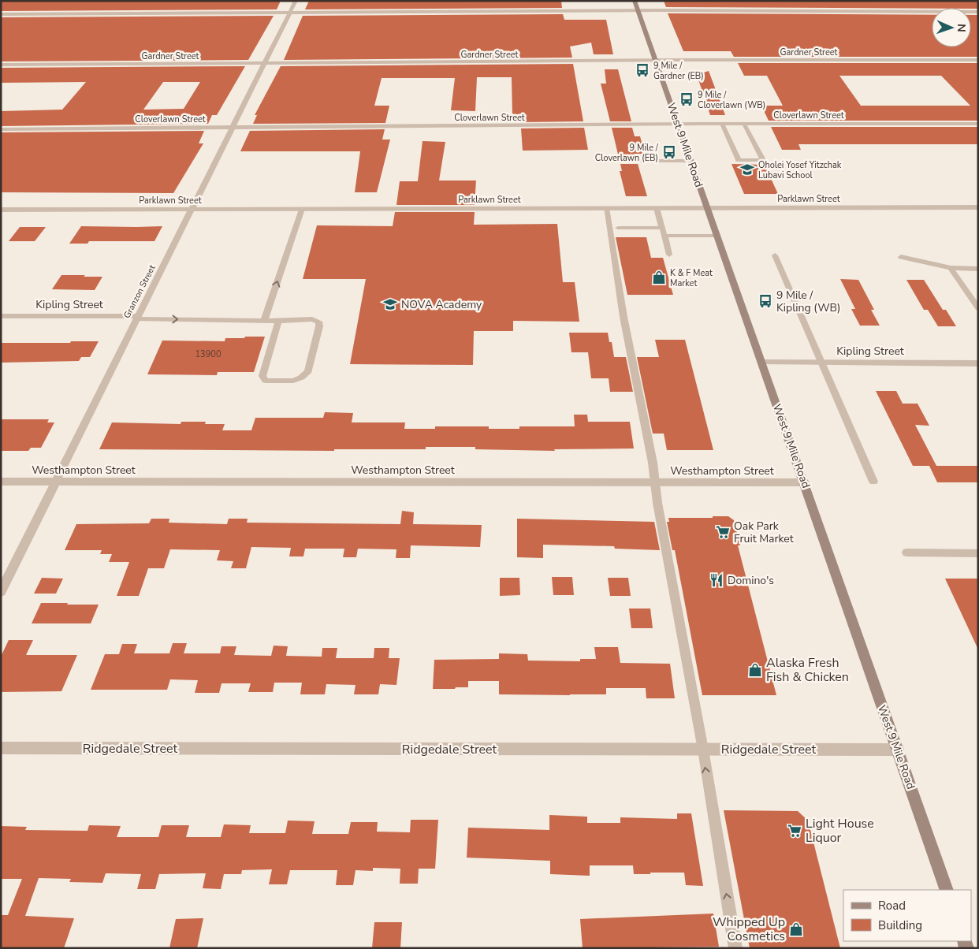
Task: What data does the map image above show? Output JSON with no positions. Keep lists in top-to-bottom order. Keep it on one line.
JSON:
{"streets":{"main road":["West 9 Mile Road"],"street":["Gardner Street","Cloverlawn Street","Parklawn Street","Granzon Street","Kipling Street","Westhampton Street","Ridgedale Street"]},"crossings":[["Gardner Street","West 9 Mile Road"],["Gardner Street","Granzon Street"],["Cloverlawn Street","West 9 Mile Road"],["Cloverlawn Street","Granzon Street"],["West 9 Mile Road","Parklawn Street"],["West 9 Mile Road","Kipling Street"],["West 9 Mile Road","Westhampton Street"],["West 9 Mile Road","Ridgedale Street"],["Parklawn Street","Granzon Street"],["Granzon Street","Kipling Street"],["Granzon Street","Westhampton Street"]],"places":{"bus stop":["9 Mile / Gardner (EB)","9 Mile / Cloverlawn (WB)","9 Mile / Cloverlawn (EB)","9 Mile / Kipling (WB)"],"school or university":["Oholei Yosef Yitzchak Lubavi School","NOVA Academy"],"shop":["K & F Meat Market","Alaska Fresh Fish & Chicken","Whipped Up Cosmetics"],"supermarket":["Oak Park Fruit Market","Light House Liquor"],"restaurant":["Domino's"]},"house_numbers":["13900"],"legend":["Road","Building"],"north":"right"}
